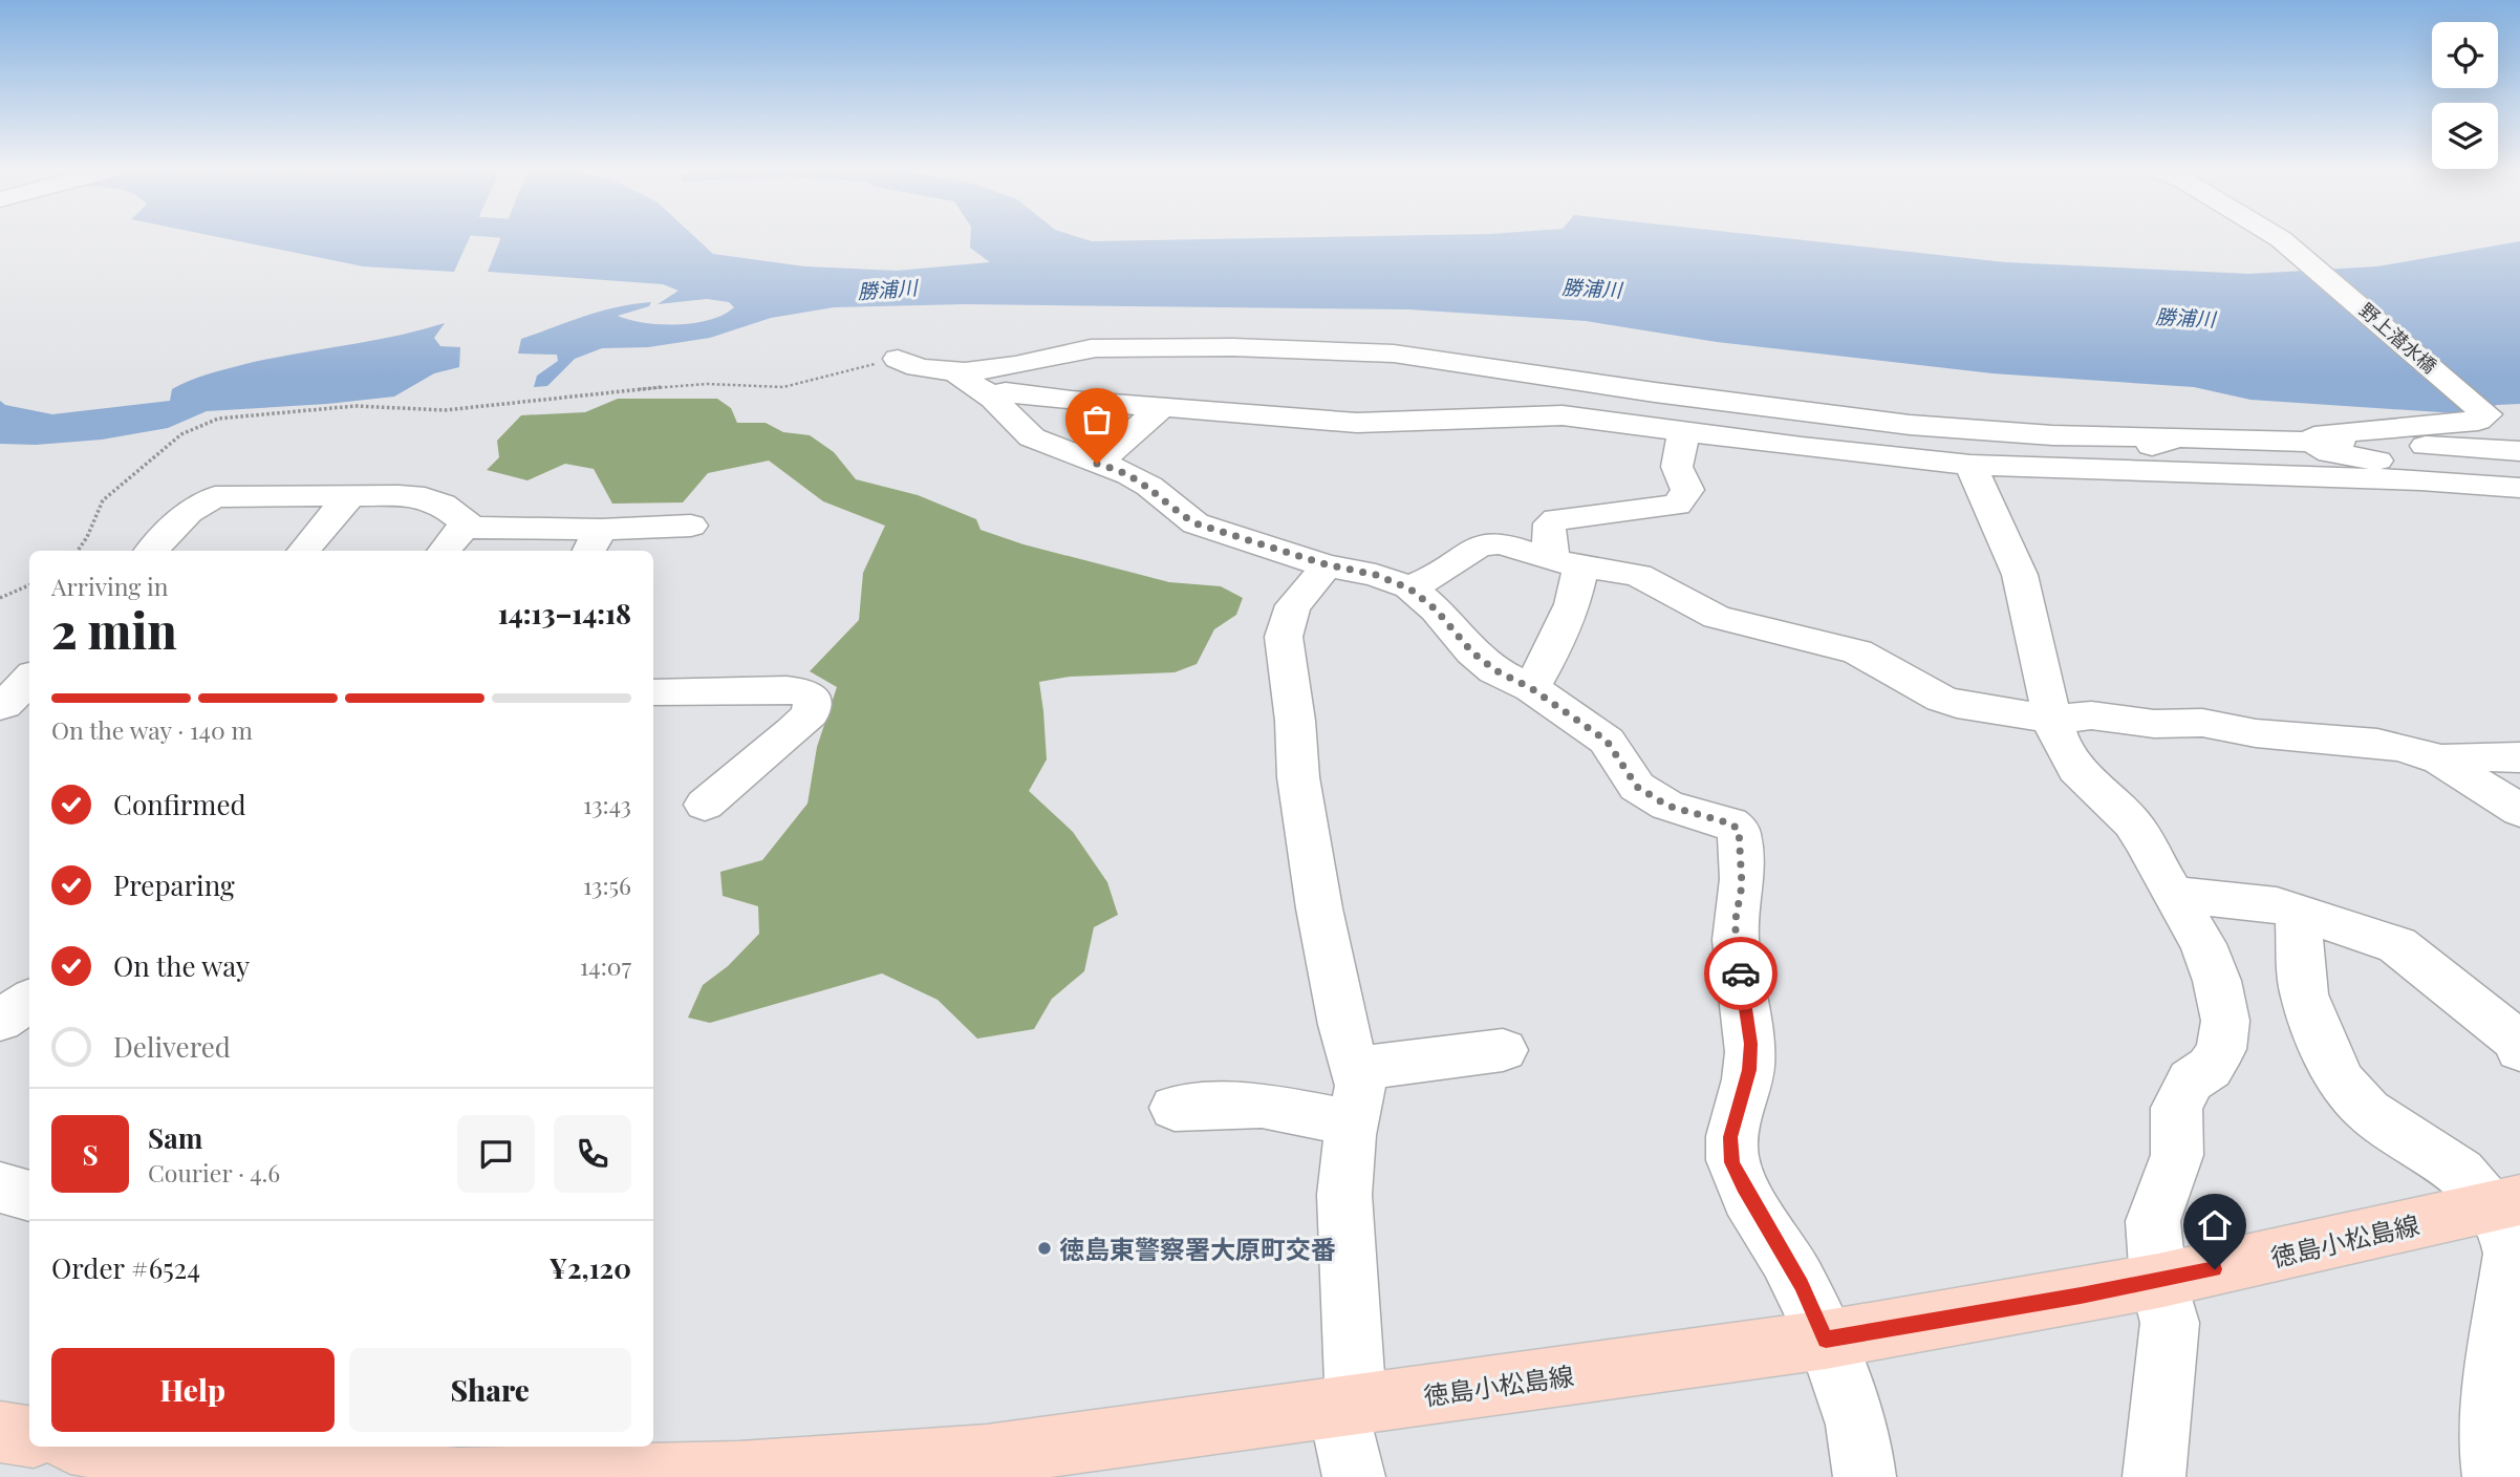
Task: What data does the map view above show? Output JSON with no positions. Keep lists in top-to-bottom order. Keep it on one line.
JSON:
{"streets":{"main road":["徳島小松島線"],"street":["野上潜水橋"]},"water":["勝浦川"],"places":["徳島東警察署大原町交番"],"page":{"heading":["2 min","Arriving in","14:13–14:18"],"panel":["Sam","Courier · 4.6","Order #6524","¥2,120"],"bar":"On the way · 140 m","list":[["Confirmed","13:43"],["Preparing","13:56"],["On the way","14:07"],"Delivered"],"round":"S","buttons":["Help","Share"]}}
